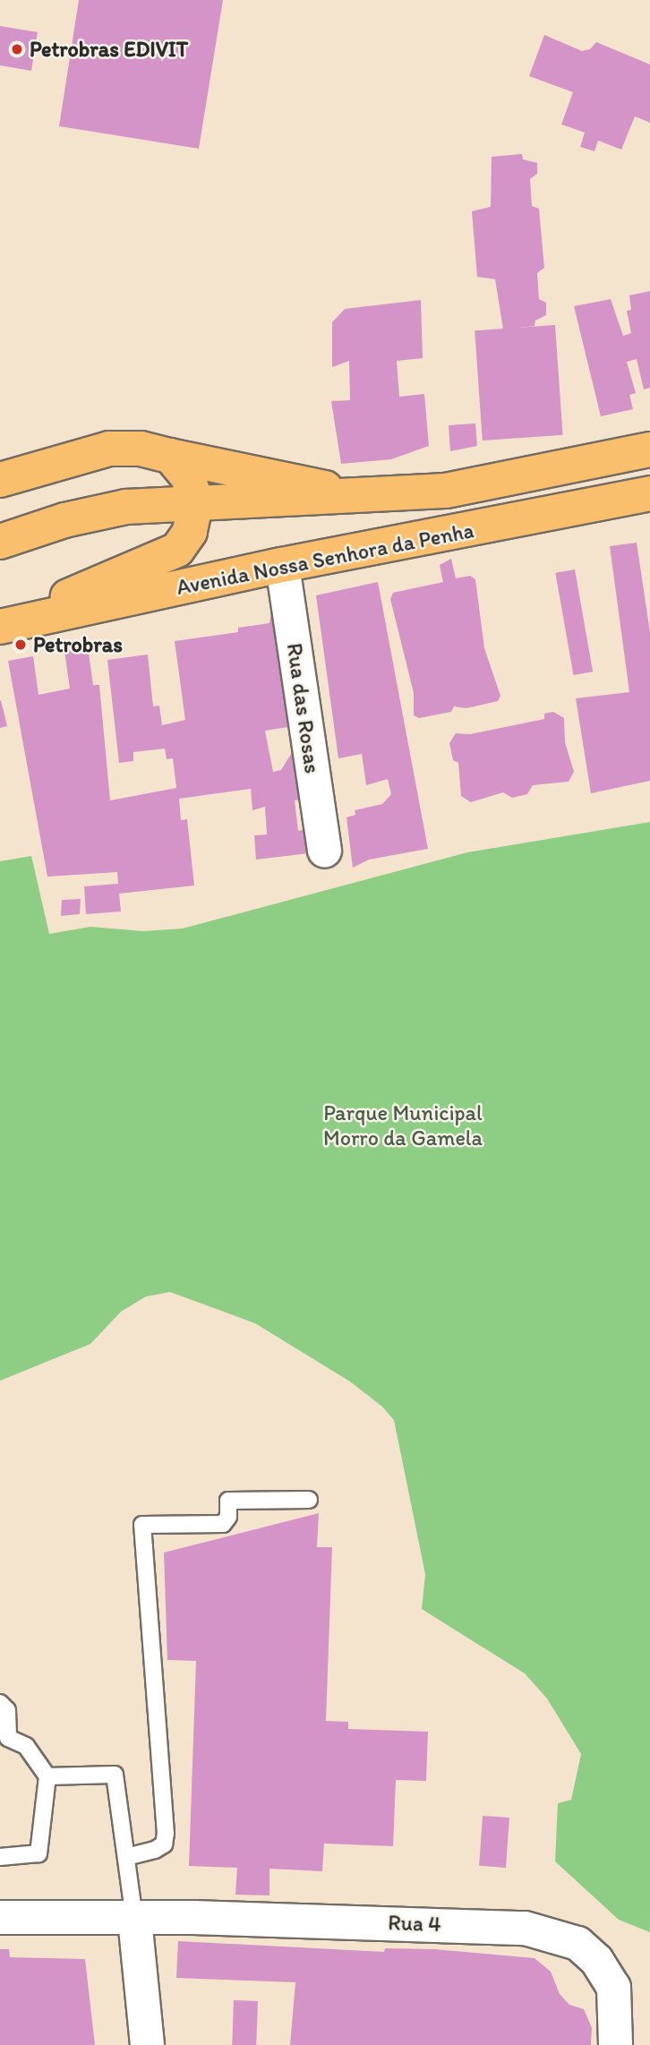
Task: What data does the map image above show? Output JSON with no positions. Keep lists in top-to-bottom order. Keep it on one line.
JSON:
{"streets":{"main road":["Avenida Nossa Senhora da Penha"],"street":["Rua das Rosas","Rua 4"]},"crossings":[["Avenida Nossa Senhora da Penha","Rua das Rosas"]],"parks":["Parque Municipal Morro da Gamela"],"places":["Petrobras EDIVIT","Petrobras"]}
